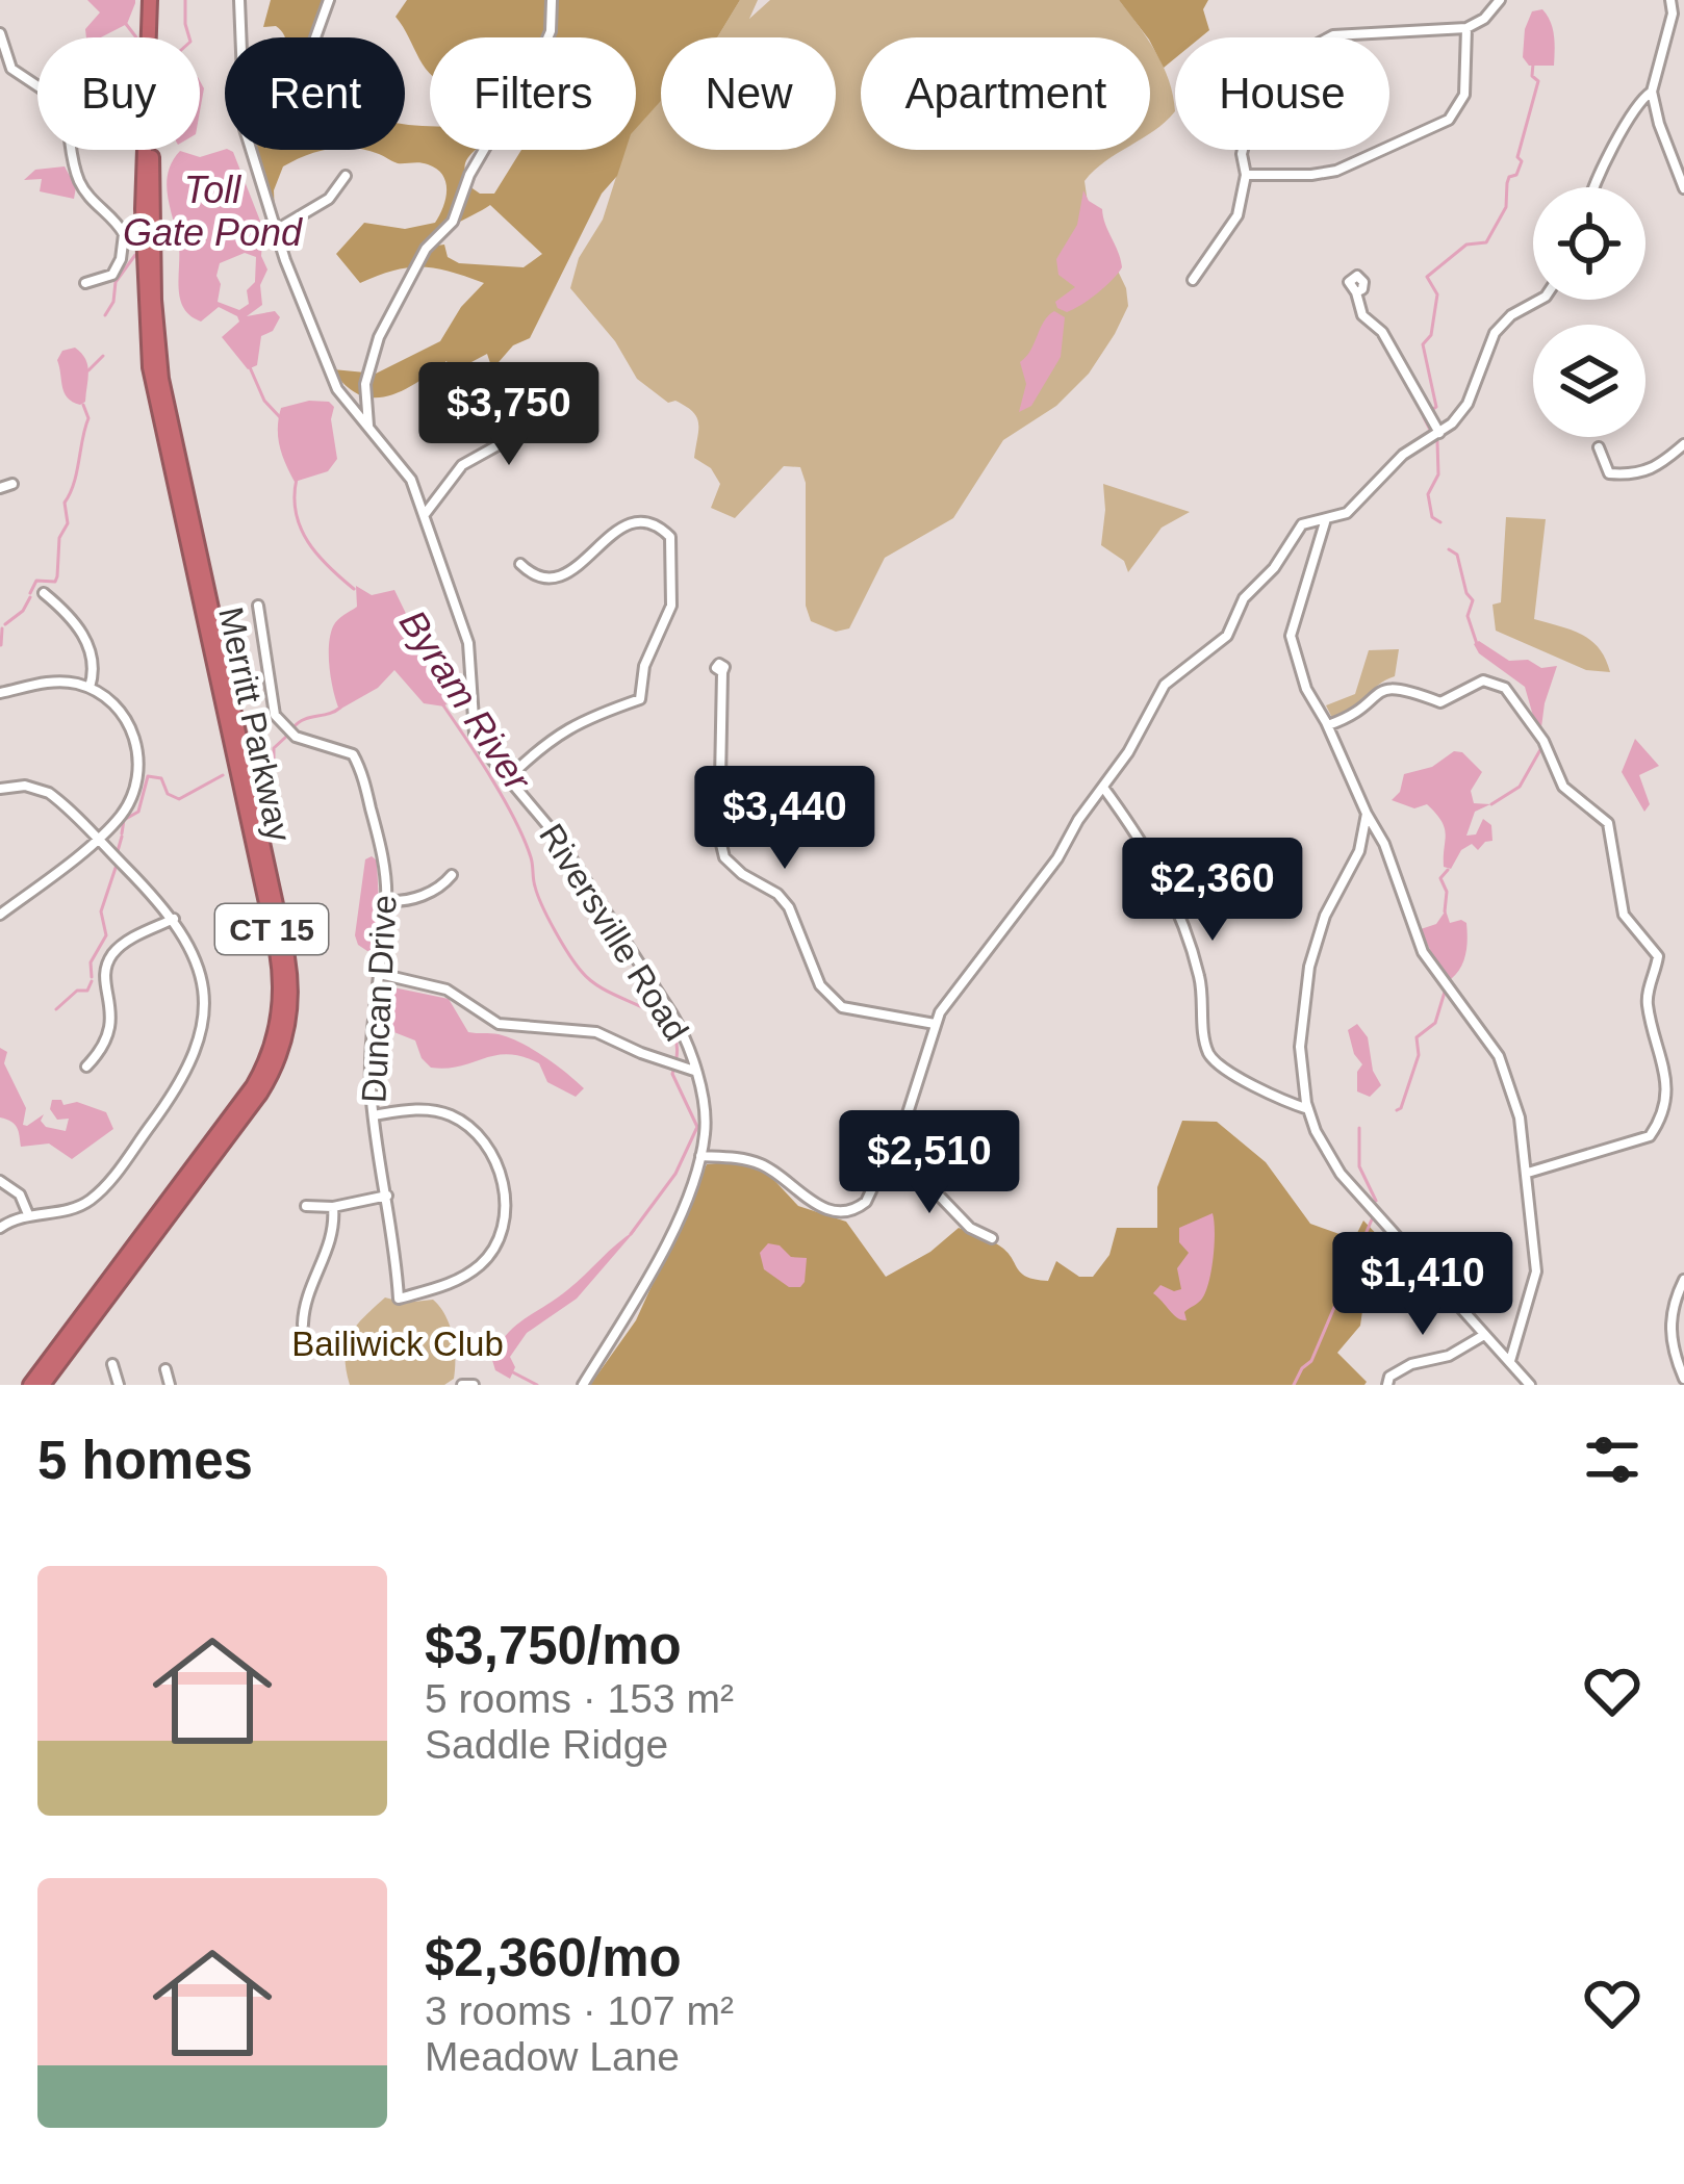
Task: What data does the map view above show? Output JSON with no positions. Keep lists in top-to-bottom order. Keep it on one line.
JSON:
{"streets":{"highway":["Merritt Parkway","CT 15"],"street":["Riversville Road","Duncan Drive"]},"water":["Toll Gate Pond","Byram River"],"parks":["Bailiwick Club"],"page":{"chip":["Buy","Rent","Filters","New","Apartment","House"],"price":["$3,750","$3,440","$2,360","$2,510","$1,410"],"heading":"5 homes","list":[{"name":"$3,750/mo","note":"5 rooms · 153 m² · Saddle Ridge"},{"name":"$2,360/mo","note":"3 rooms · 107 m² · Meadow Lane"}]}}
